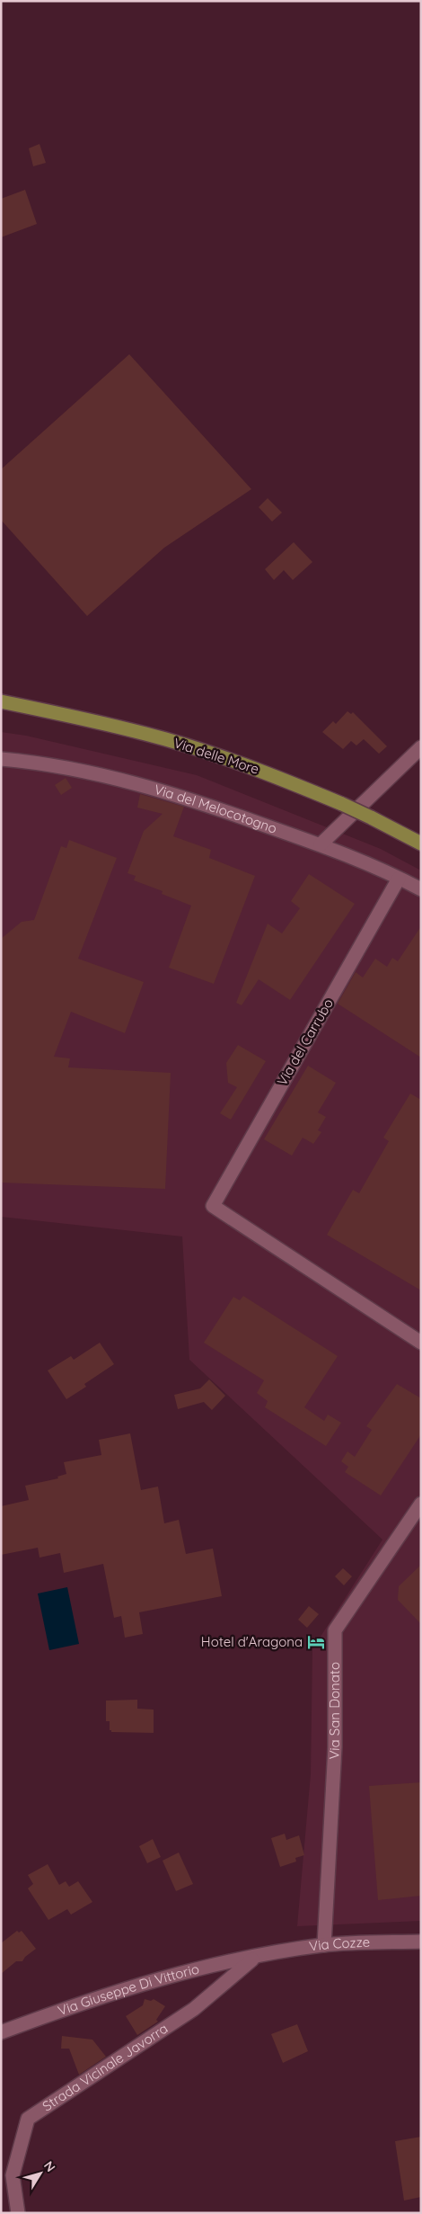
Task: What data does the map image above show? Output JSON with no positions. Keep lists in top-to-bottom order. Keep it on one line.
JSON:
{"streets":{"main road":["Via delle More"],"street":["Via del Melocotogno","Via del Carrubo","Via San Donato","Via Cozze","Via Giuseppe Di Vittorio","Strada Vicinale Javorra"]},"crossings":[["Via del Melocotogno","Via del Carrubo"],["Via San Donato","Via Cozze"],["Via Cozze","Via Giuseppe Di Vittorio"],["Via Cozze","Strada Vicinale Javorra"],["Via Giuseppe Di Vittorio","Strada Vicinale Javorra"]],"places":{"hotel":["Hotel d'Aragona"]},"north":"top right"}
